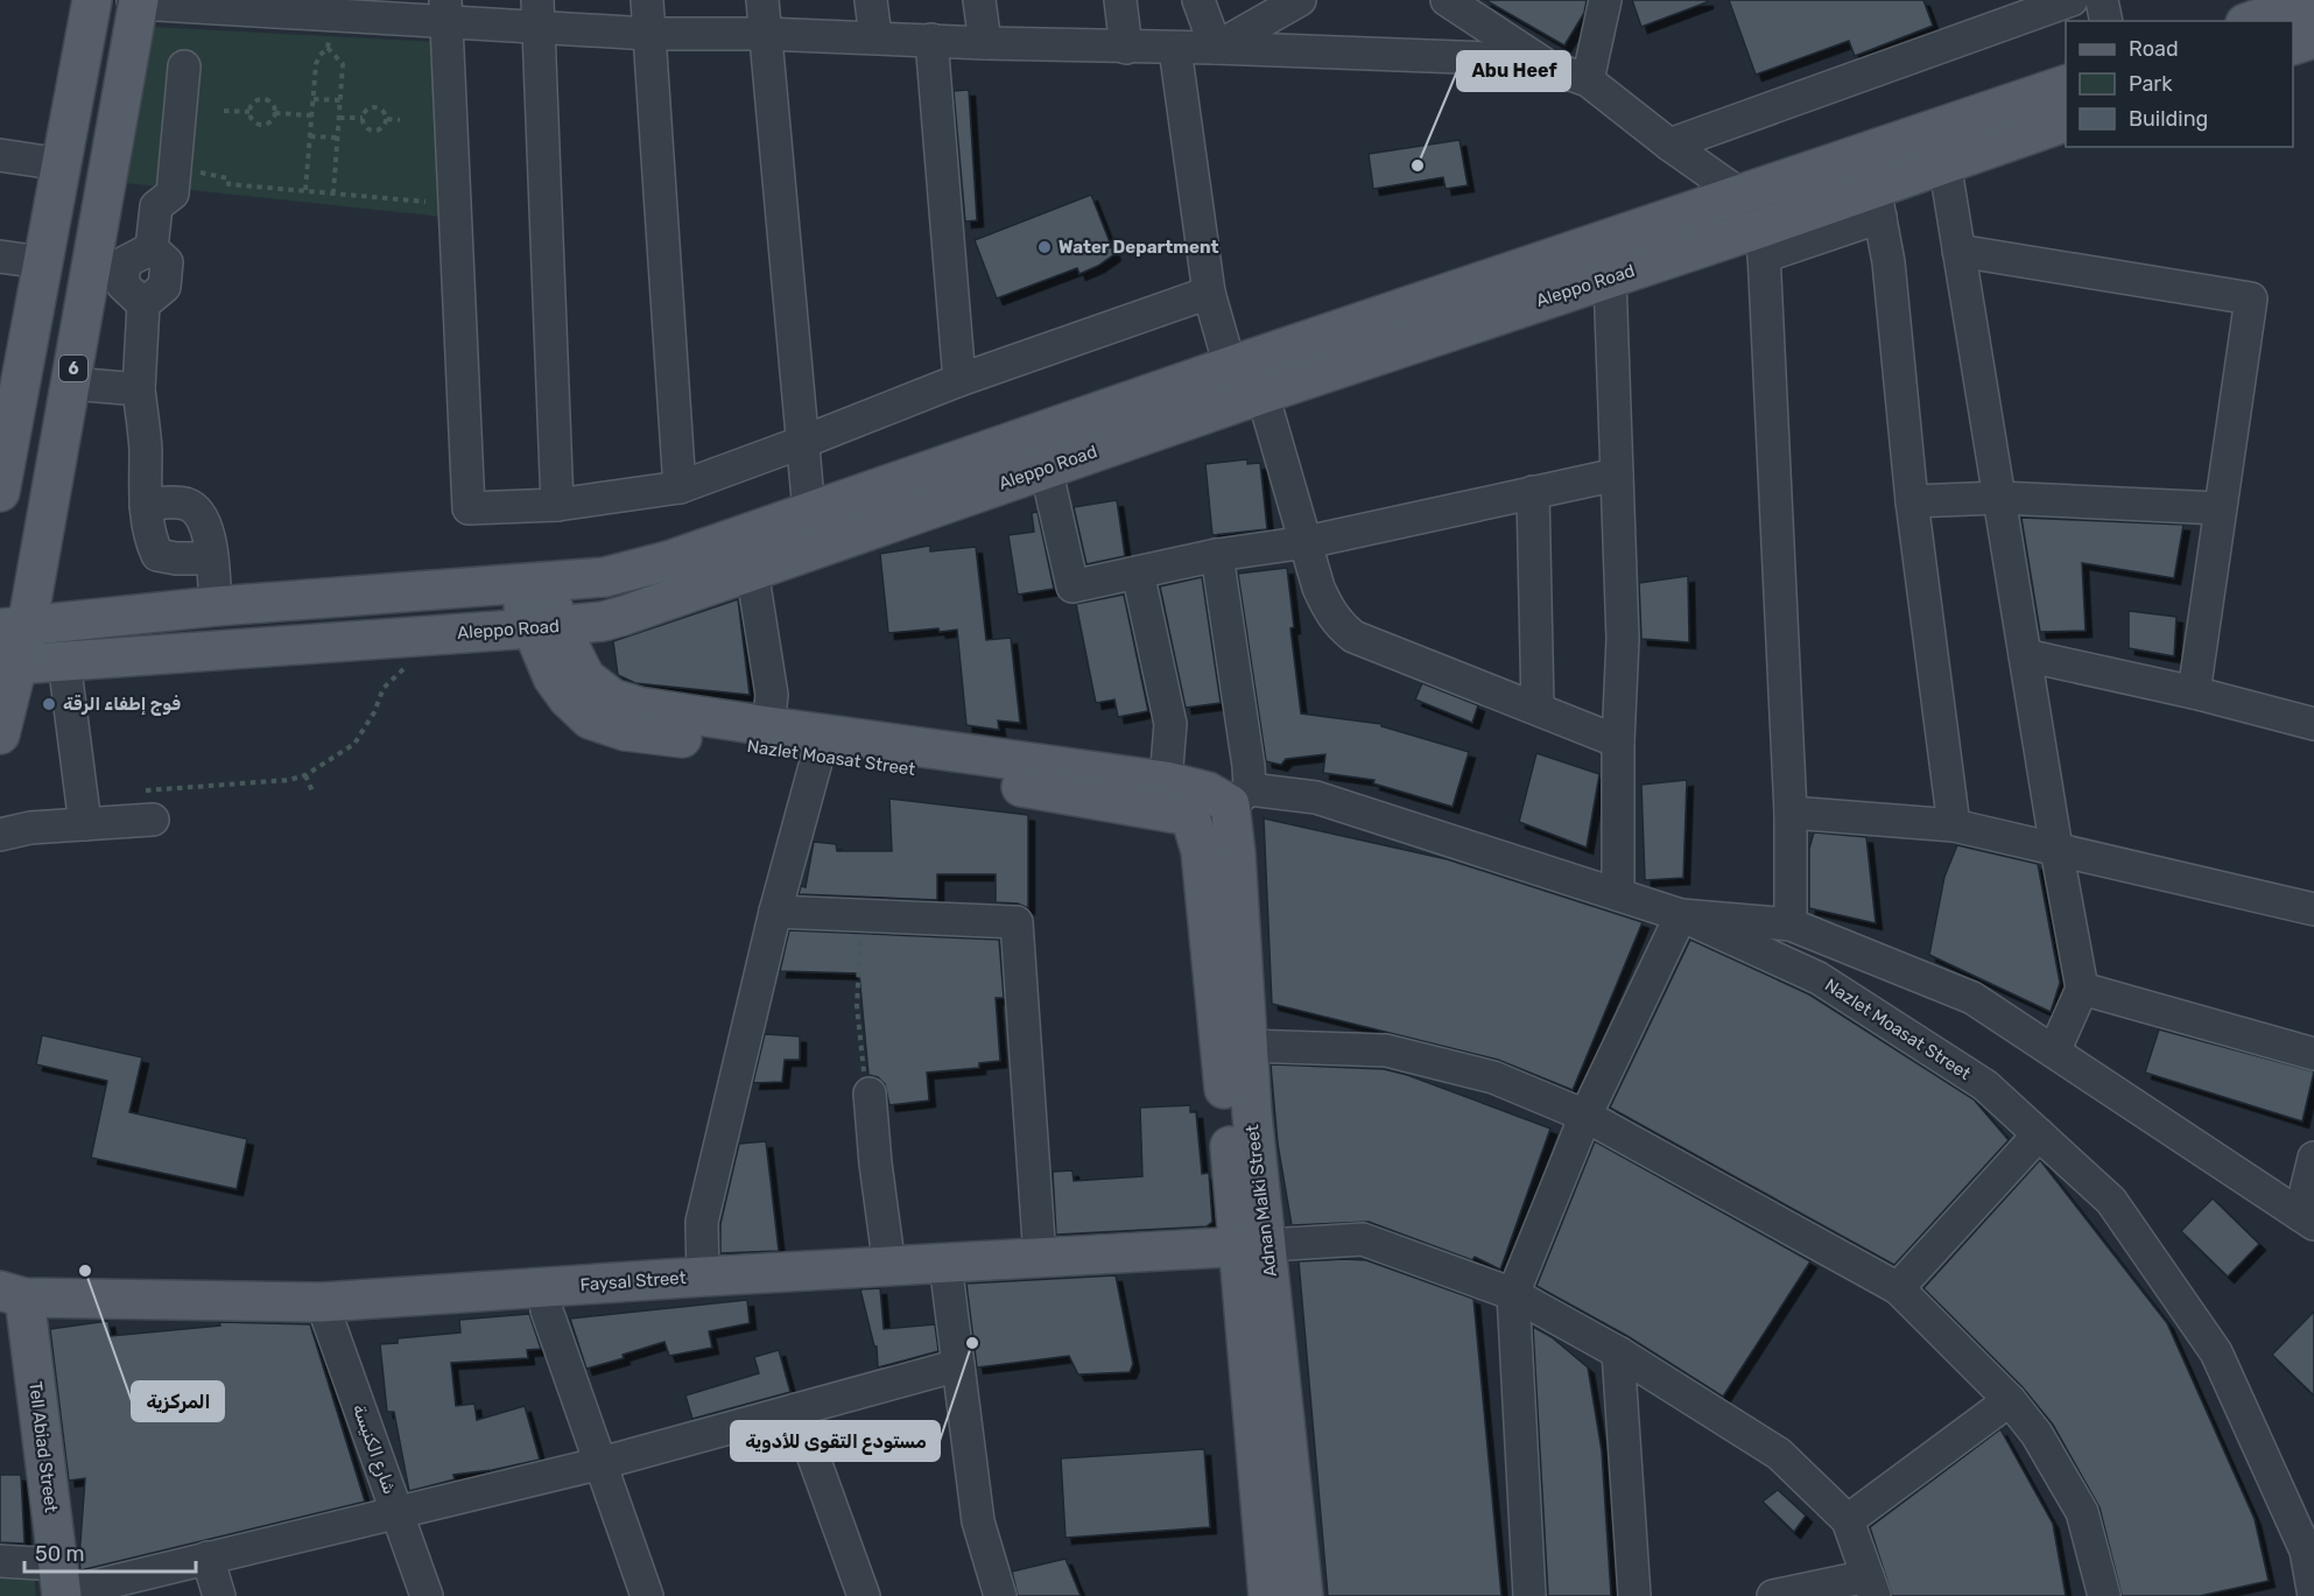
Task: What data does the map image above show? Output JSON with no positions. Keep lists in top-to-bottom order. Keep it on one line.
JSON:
{"streets":{"main road":["Aleppo Road","6","Nazlet Moasat Street","Adnan Malki Street","Faysal Street","Tell Abiad Street"],"street":["شارع الكنيسة"]},"crossings":[["Aleppo Road","6"],["Aleppo Road","Nazlet Moasat Street"],["Nazlet Moasat Street","Adnan Malki Street"],["Adnan Malki Street","Faysal Street"],["Faysal Street","Tell Abiad Street"],["Faysal Street","شارع الكنيسة"]],"places":["Abu Heef","Water Department","فوج إطفاء الرقة","المركزية","مستودع التقوى للأدوية"],"legend":["Road","Park","Building"],"scale_bar":"50 m"}
